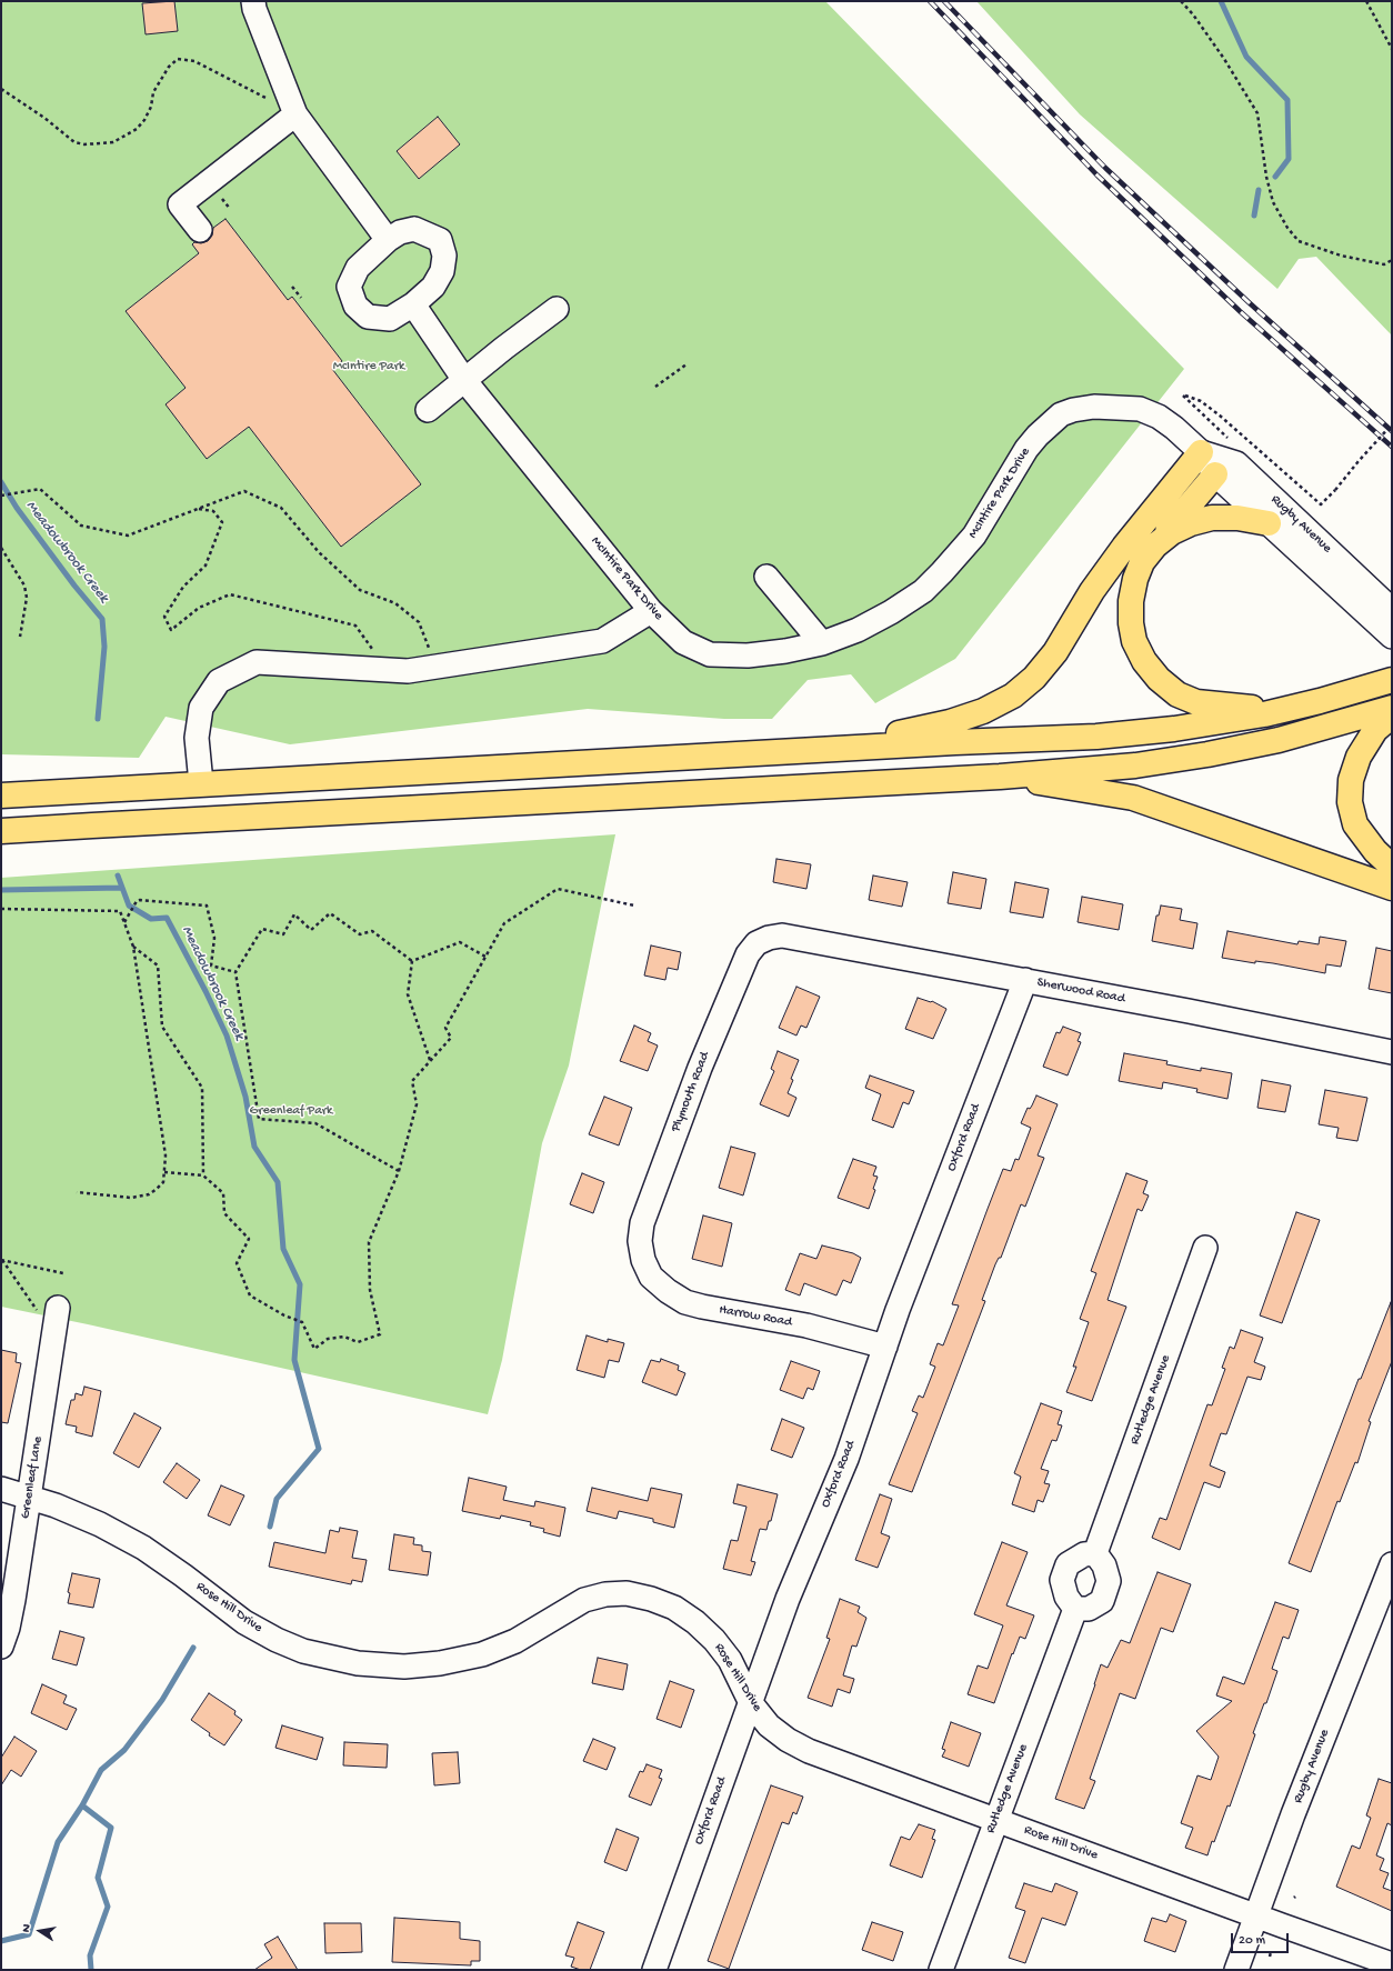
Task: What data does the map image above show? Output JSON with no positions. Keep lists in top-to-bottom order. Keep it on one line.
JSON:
{"streets":{"street":["McIntire Park Drive","Rugby Avenue","Sherwood Road","Plymouth Road","Oxford Road","Harrow Road","Rutledge Avenue","Greenleaf Lane","Rose Hill Drive"]},"crossings":[["McIntire Park Drive","Rugby Avenue"],["Rugby Avenue","Rose Hill Drive"],["Sherwood Road","Plymouth Road"],["Sherwood Road","Oxford Road"],["Plymouth Road","Harrow Road"],["Oxford Road","Harrow Road"],["Oxford Road","Rose Hill Drive"],["Rutledge Avenue","Rose Hill Drive"],["Greenleaf Lane","Rose Hill Drive"]],"water":["Meadowbrook Creek"],"parks":["McIntire Park","Greenleaf Park"],"scale_bar":"20 m","north":"left"}
